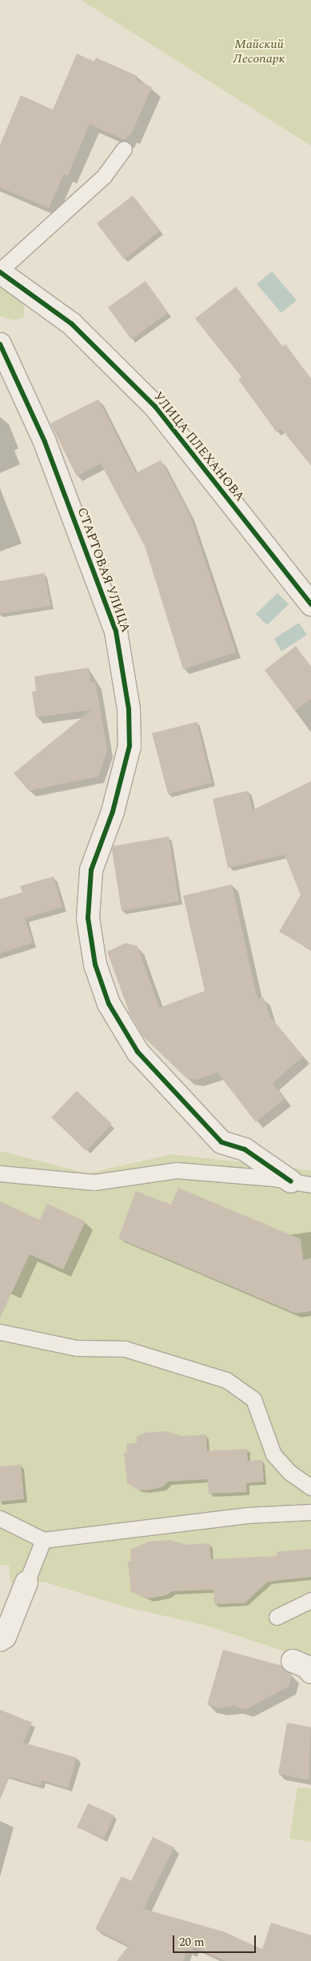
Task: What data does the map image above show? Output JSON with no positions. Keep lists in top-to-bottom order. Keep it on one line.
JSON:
{"streets":{"street":["УЛИЦА ПЛЕХАНОВА","СТАРТОВАЯ УЛИЦА"]},"parks":["Майский Лесопарк"],"scale_bar":"20 m"}
